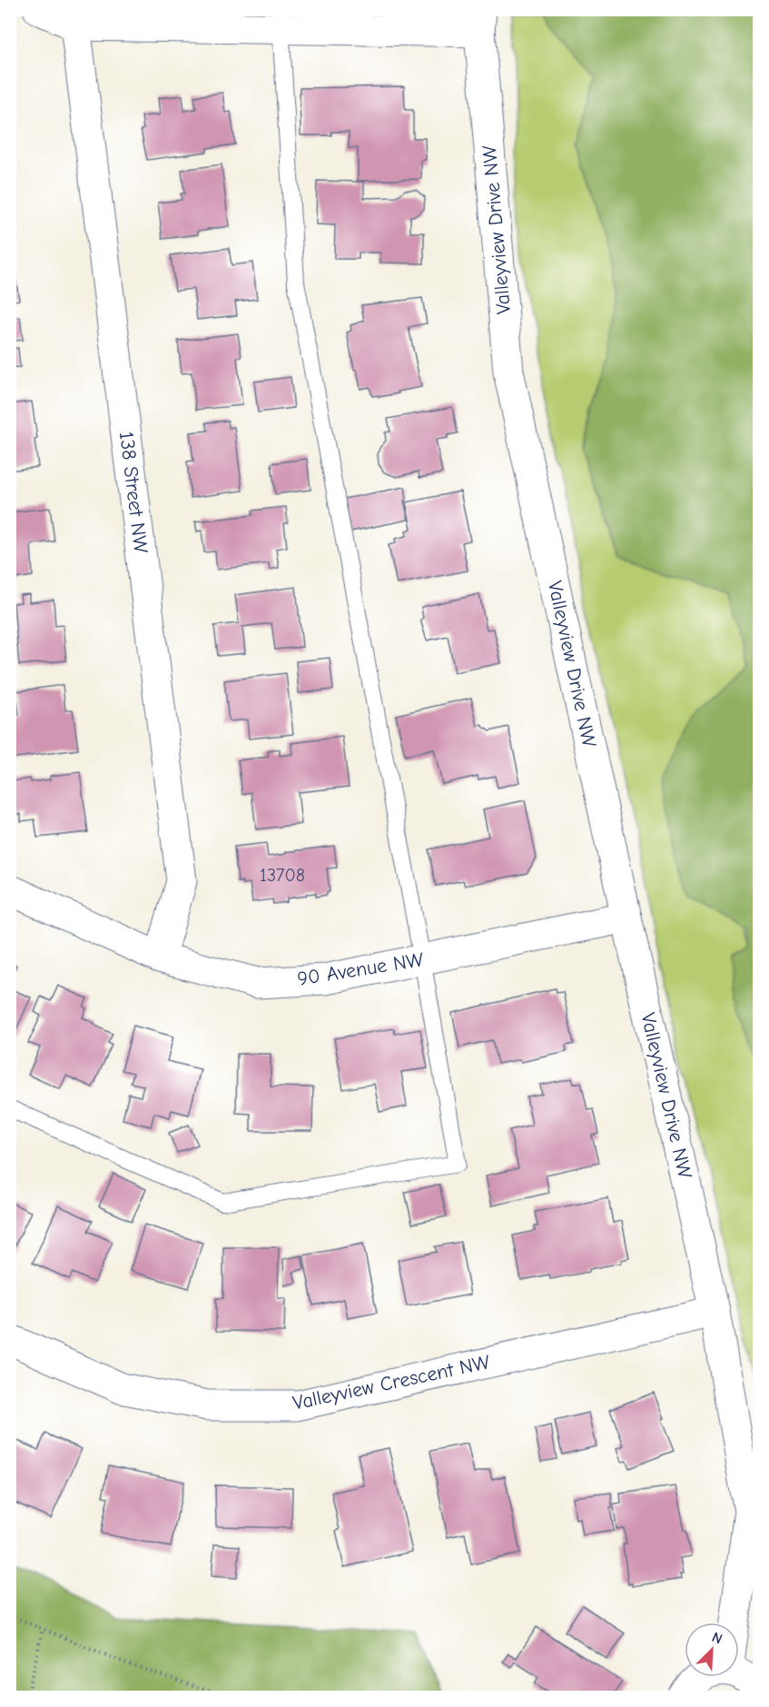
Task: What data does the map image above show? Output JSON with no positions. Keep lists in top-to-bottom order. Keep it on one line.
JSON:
{"streets":{"street":["Valleyview Drive NW","138 Street NW","90 Avenue NW","Valleyview Crescent NW"]},"crossings":[["Valleyview Drive NW","90 Avenue NW"],["Valleyview Drive NW","Valleyview Crescent NW"],["138 Street NW","90 Avenue NW"]],"house_numbers":["13708"],"north":"top right"}
